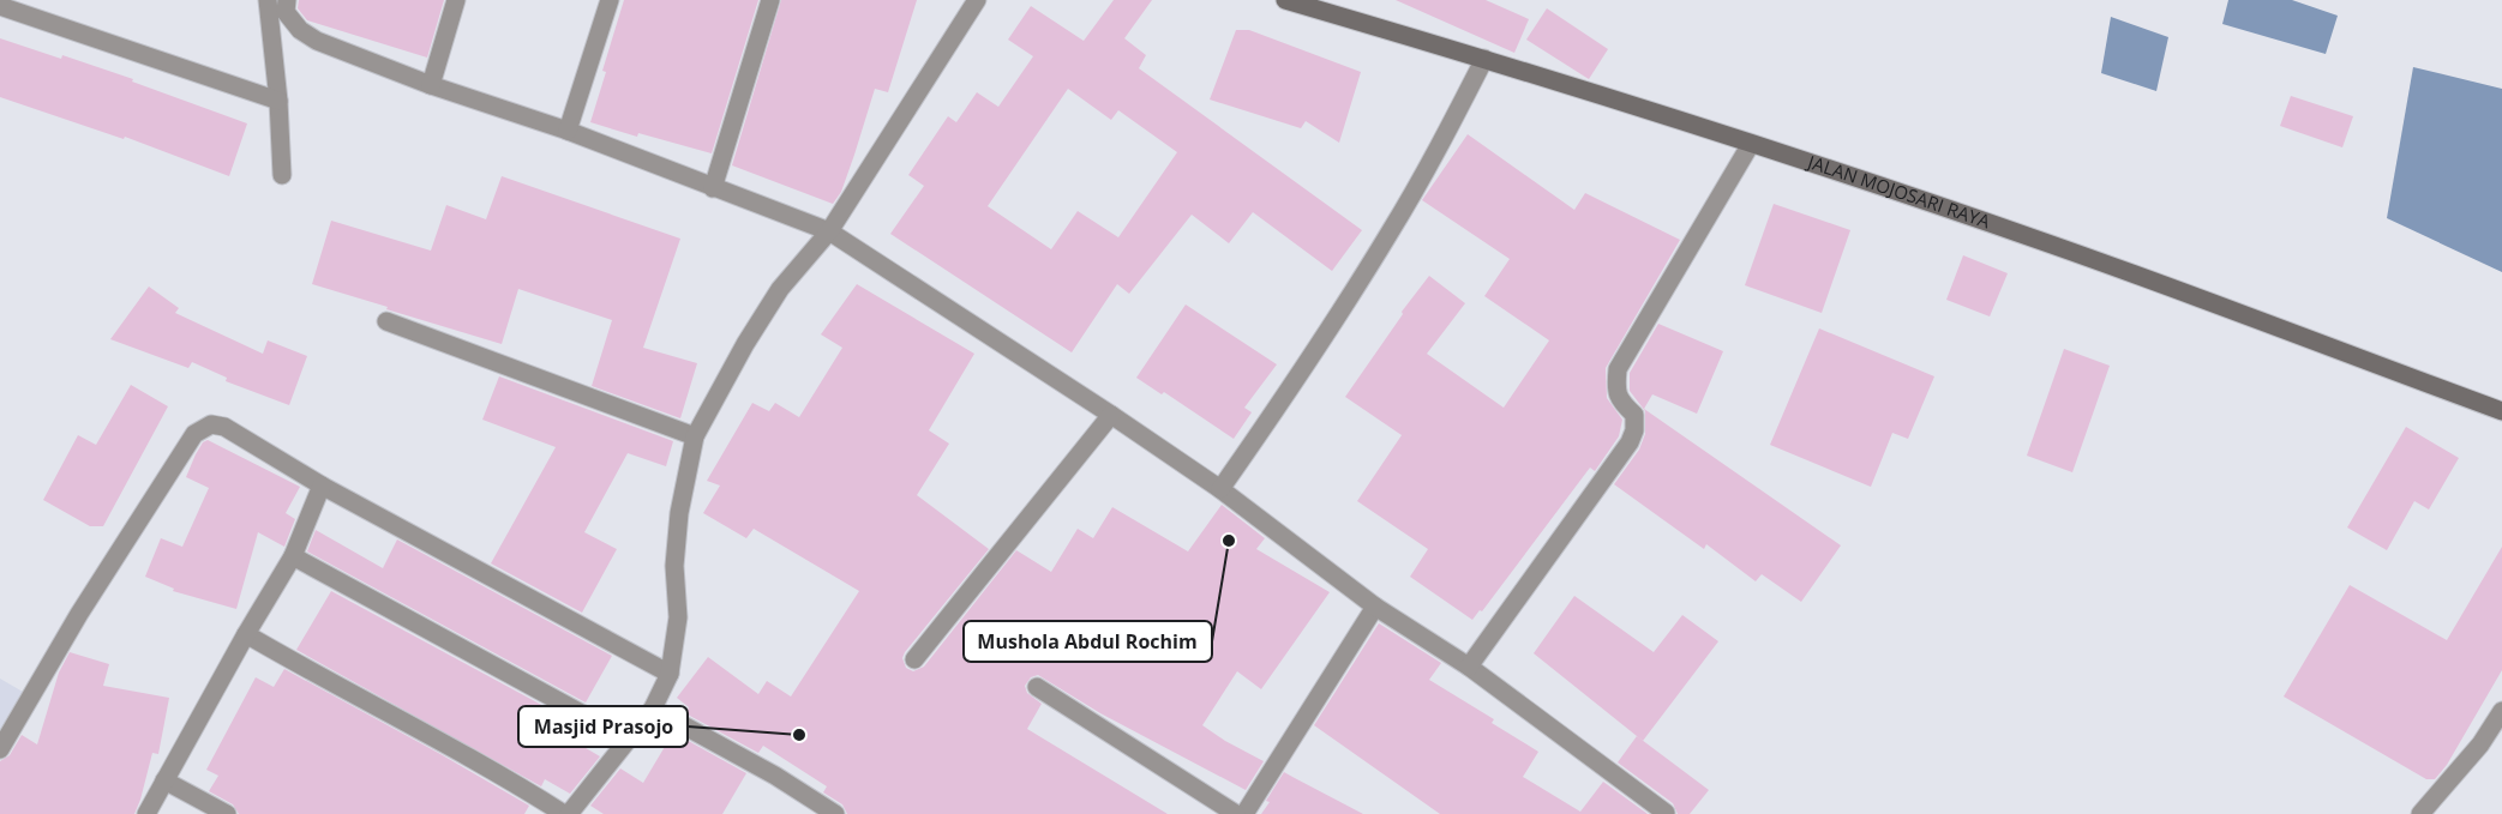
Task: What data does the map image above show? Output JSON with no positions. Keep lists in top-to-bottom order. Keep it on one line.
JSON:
{"streets":{"street":["JALAN MOJOSARI RAYA"]},"places":["Mushola Abdul Rochim","Masjid Prasojo"]}
